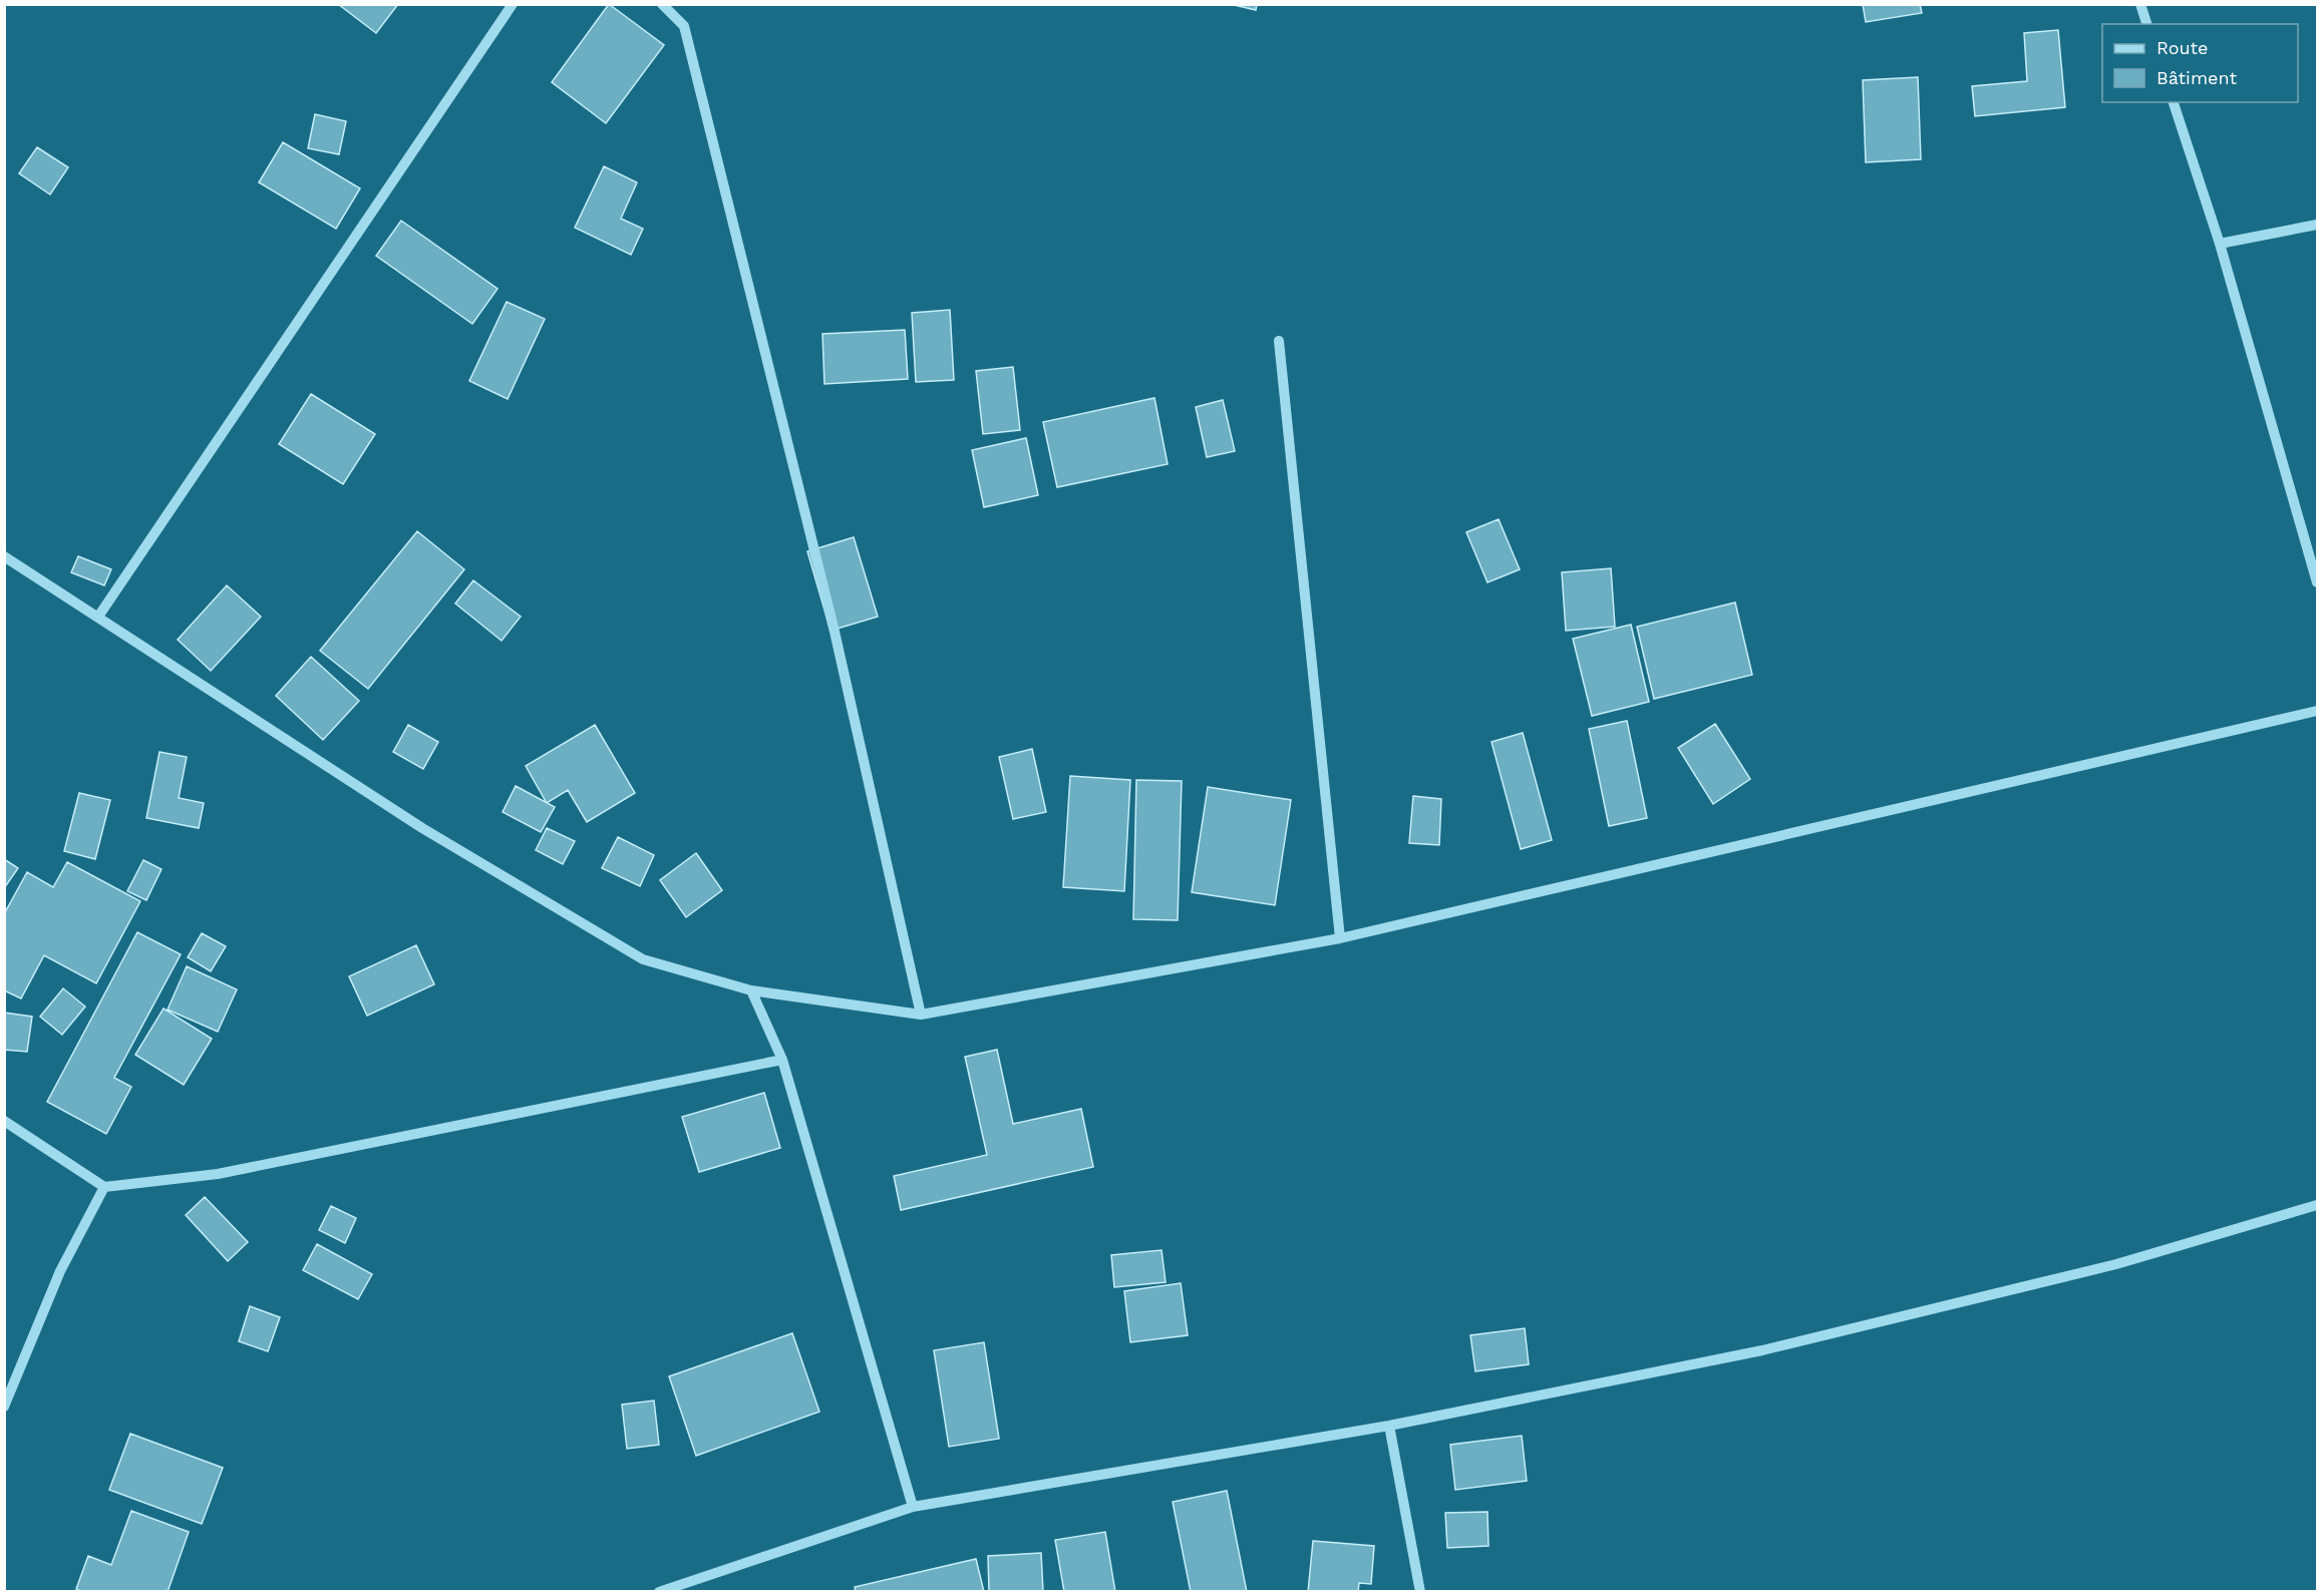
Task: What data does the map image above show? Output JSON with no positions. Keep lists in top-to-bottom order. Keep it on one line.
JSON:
{"legend":["Route","Bâtiment"]}
